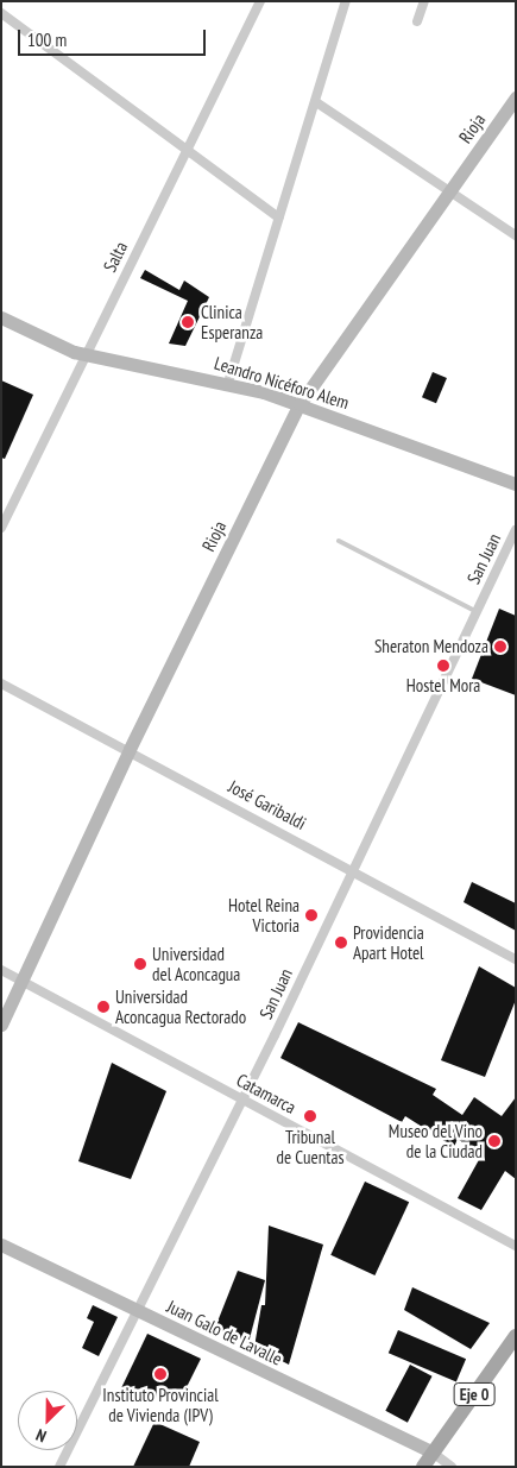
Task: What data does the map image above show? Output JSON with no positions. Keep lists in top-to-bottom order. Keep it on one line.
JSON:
{"streets":{"main road":["Eje 0"],"street":["Rioja","Salta","Leandro Nicéforo Alem","San Juan","José Garibaldi","Catamarca","Juan Galo de Lavalle"]},"crossings":[["Rioja","Leandro Nicéforo Alem"],["Rioja","José Garibaldi"],["Rioja","Catamarca"],["Salta","Leandro Nicéforo Alem"],["San Juan","José Garibaldi"],["San Juan","Catamarca"],["San Juan","Juan Galo de Lavalle"],["Juan Galo de Lavalle","Eje 0"]],"places":["Clinica Esperanza","Sheraton Mendoza","Hostel Mora","Hotel Reina Victoria","Providencia Apart Hotel","Universidad del Aconcagua","Universidad Aconcagua Rectorado","Tribunal de Cuentas","Museo del Vino de la Ciudad","Instituto Provincial de Vivienda (IPV)"],"scale_bar":"100 m","north":"bottom left"}
